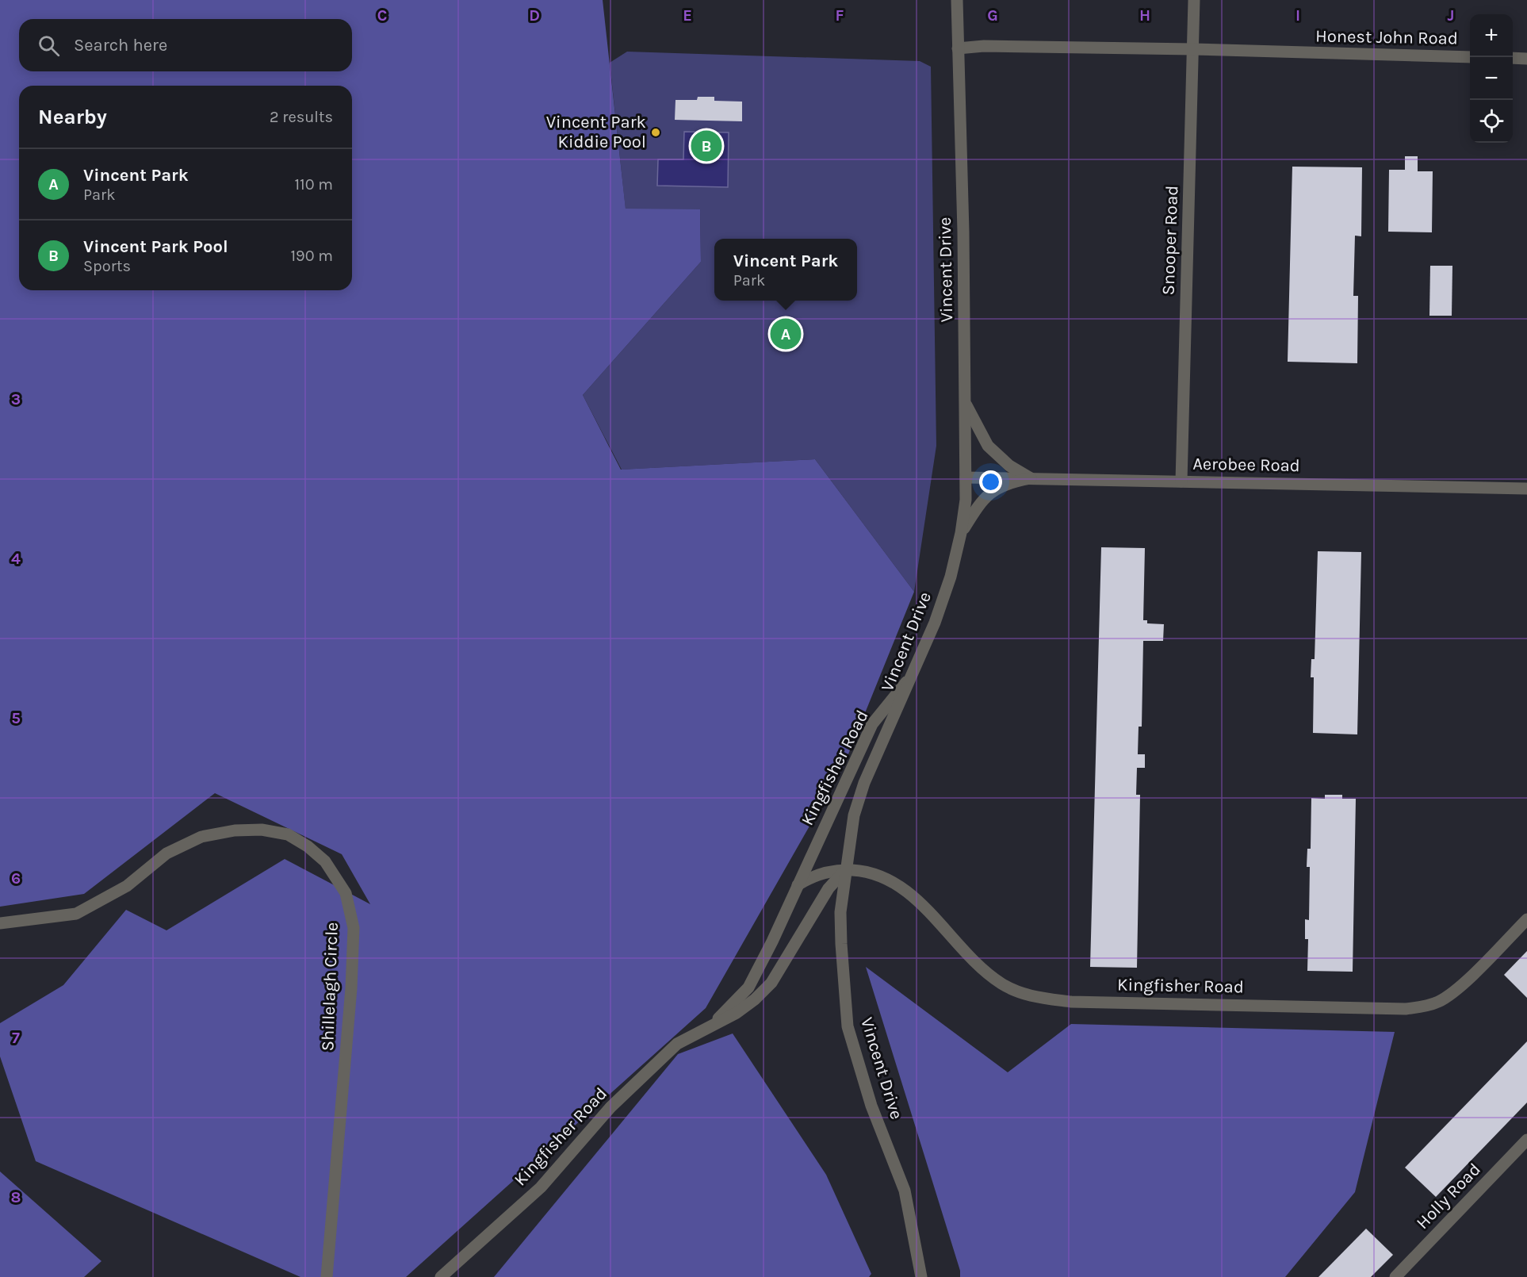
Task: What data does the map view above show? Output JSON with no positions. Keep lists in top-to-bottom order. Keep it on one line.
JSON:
{"streets":{"street":["Honest John Road","Snooper Road","Vincent Drive","Aerobee Road","Kingfisher Road","Shillelagh Circle","Holly Road"]},"crossings":[["Honest John Road","Snooper Road"],["Honest John Road","Vincent Drive"],["Snooper Road","Aerobee Road"],["Vincent Drive","Aerobee Road"],["Vincent Drive","Kingfisher Road"]],"places":["Vincent Park Kiddie Pool"],"page":{"map_buttons":["+","−"],"search":"Search here","heading":["Nearby","2 results"],"pins":["B","A"],"list":[{"mark":"A","name":"Vincent Park","note":"Park","value":"110 m"},{"mark":"B","name":"Vincent Park Pool","note":"Sports","value":"190 m"}],"popup":["Vincent Park","Park"]},"grid":{"columns":["C","D","E","F","G","H","I","J"],"rows":["3","4","5","6","7","8"]}}
